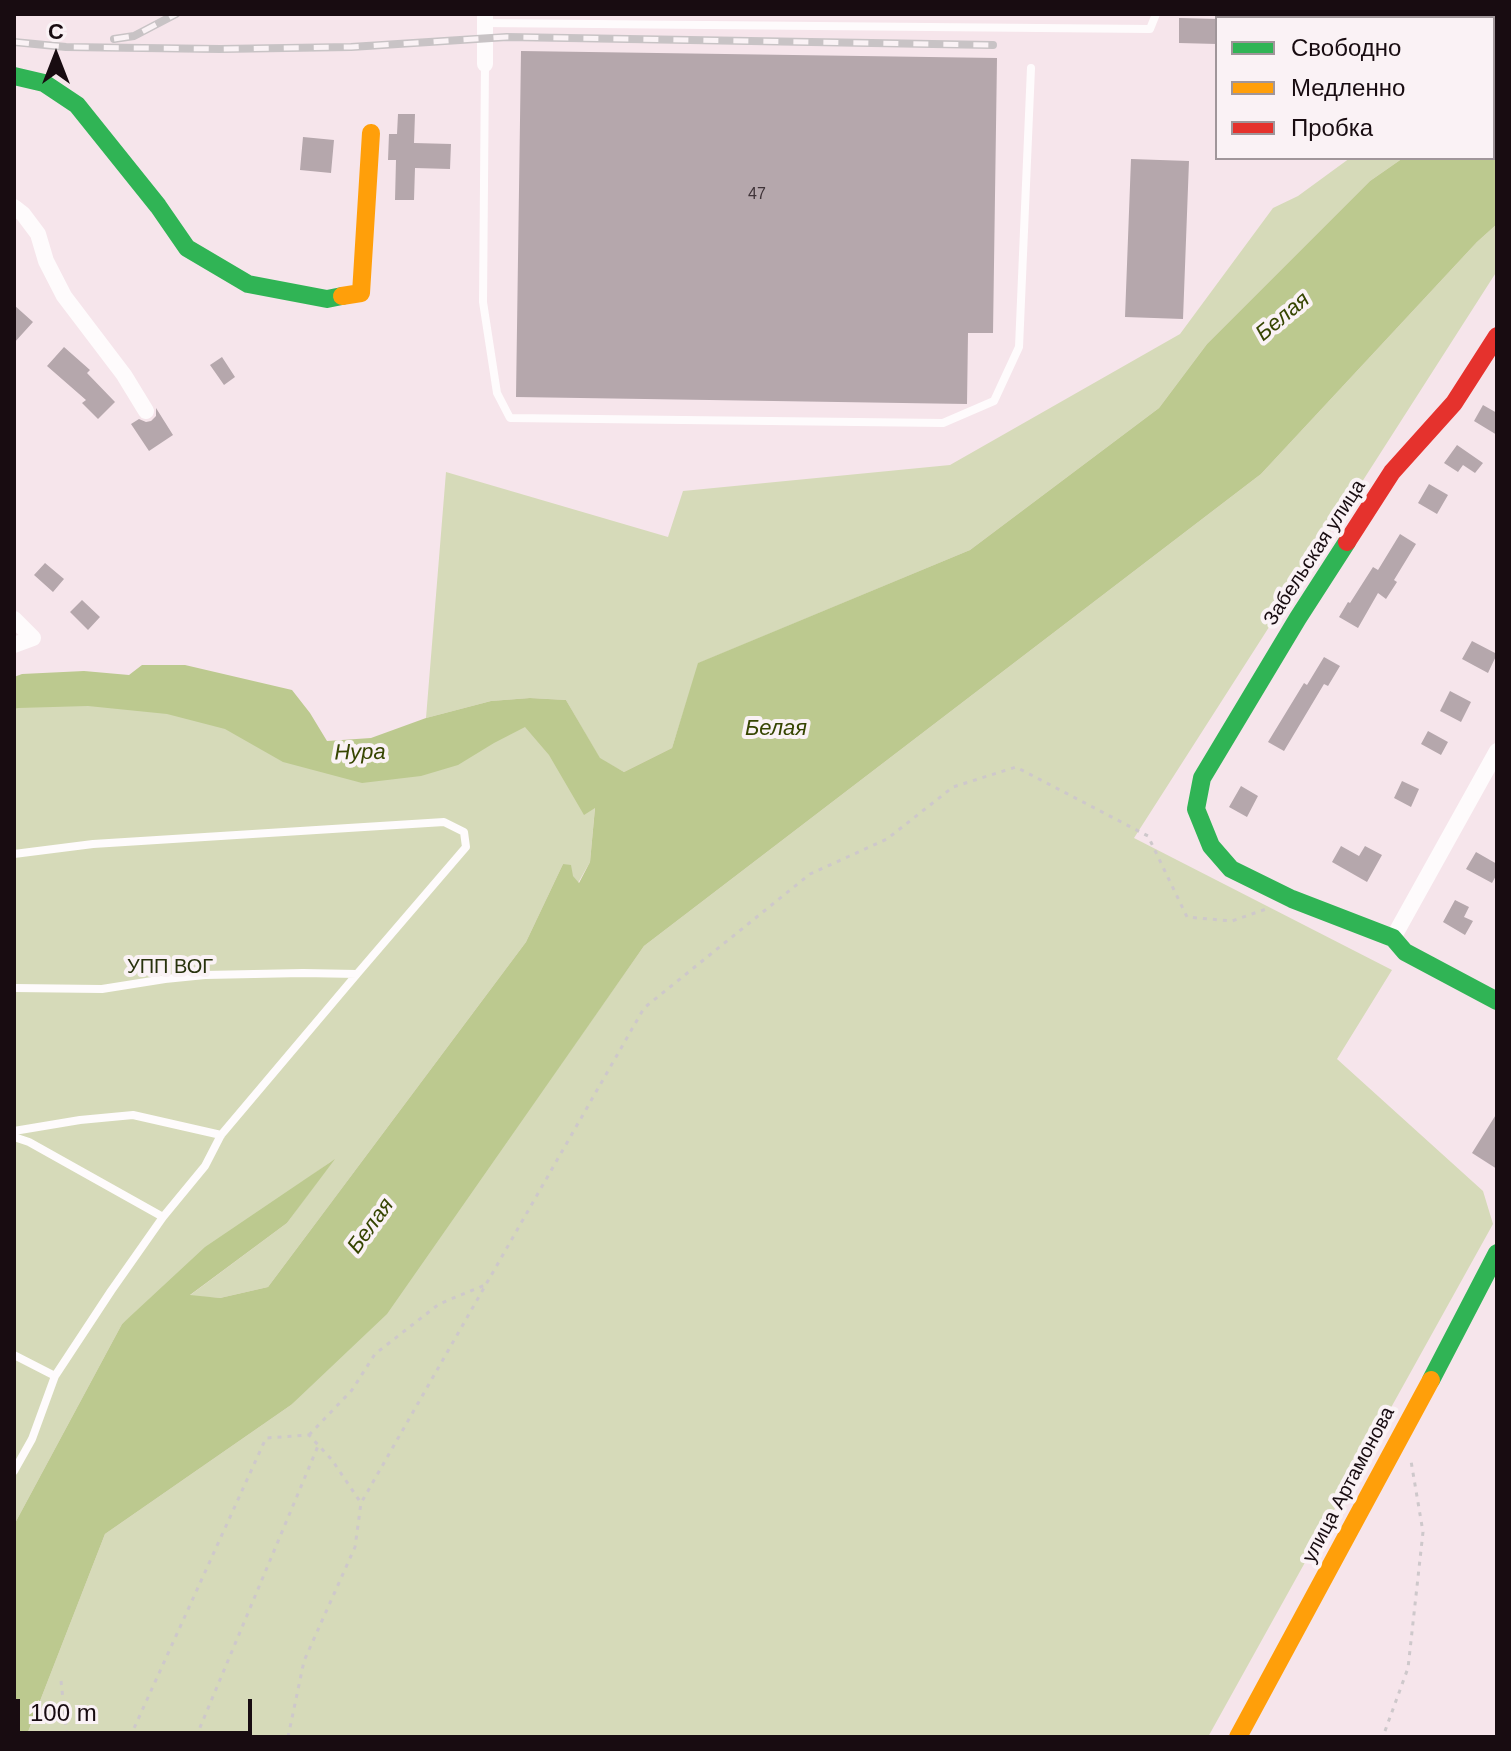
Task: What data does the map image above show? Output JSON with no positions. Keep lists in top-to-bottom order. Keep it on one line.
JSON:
{"streets":{"street":["Забельская улица","улица Артамонова"]},"water":["Белая","Нура"],"parks":["УПП ВОГ"],"house_numbers":["47"],"legend":["Свободно","Медленно","Пробка"],"scale_bar":"100 m","north":"top"}
